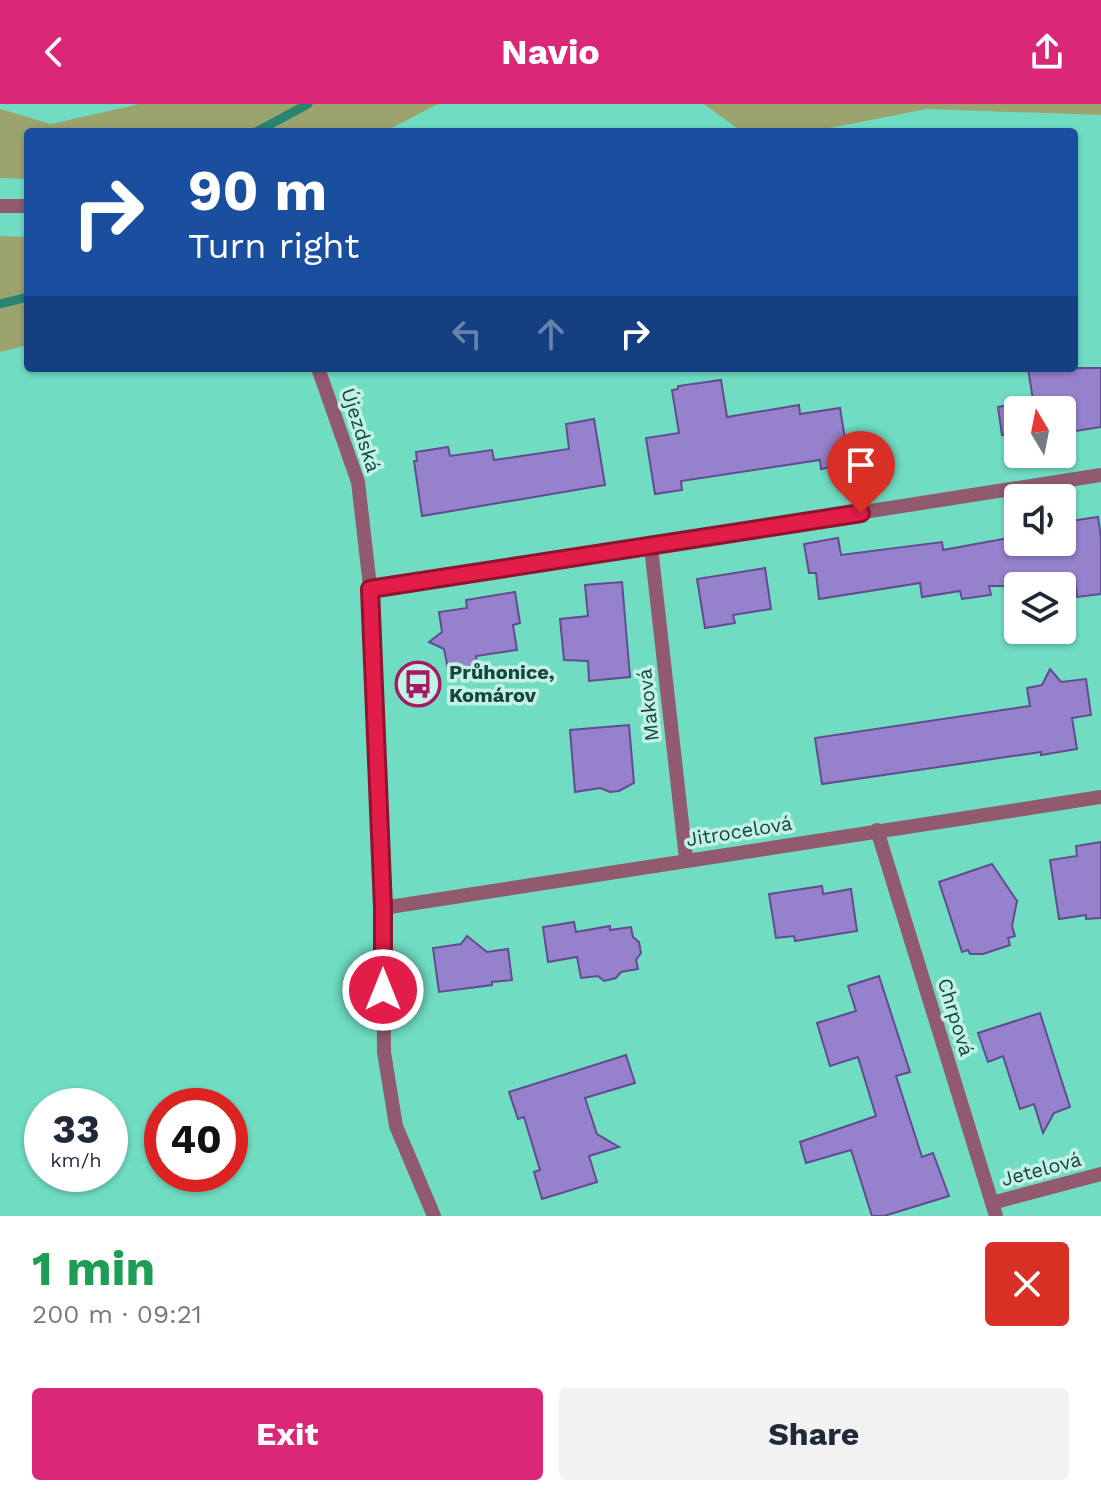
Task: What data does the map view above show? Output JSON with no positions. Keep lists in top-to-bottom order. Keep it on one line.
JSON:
{"streets":{"street":["Újezdská","Maková","Jitrocelová","Chrpová","Jetelová"]},"crossings":[["Újezdská","Jitrocelová"],["Maková","Jitrocelová"],["Jitrocelová","Chrpová"],["Chrpová","Jetelová"]],"places":{"bus stop":["Průhonice, Komárov"]},"north":"top","page":{"header":"Navio","turn":["90 m","Turn right"],"speed":"33 km/h","limit":"40","heading":["1 min","200 m · 09:21"],"buttons":["Exit","Share"]}}
